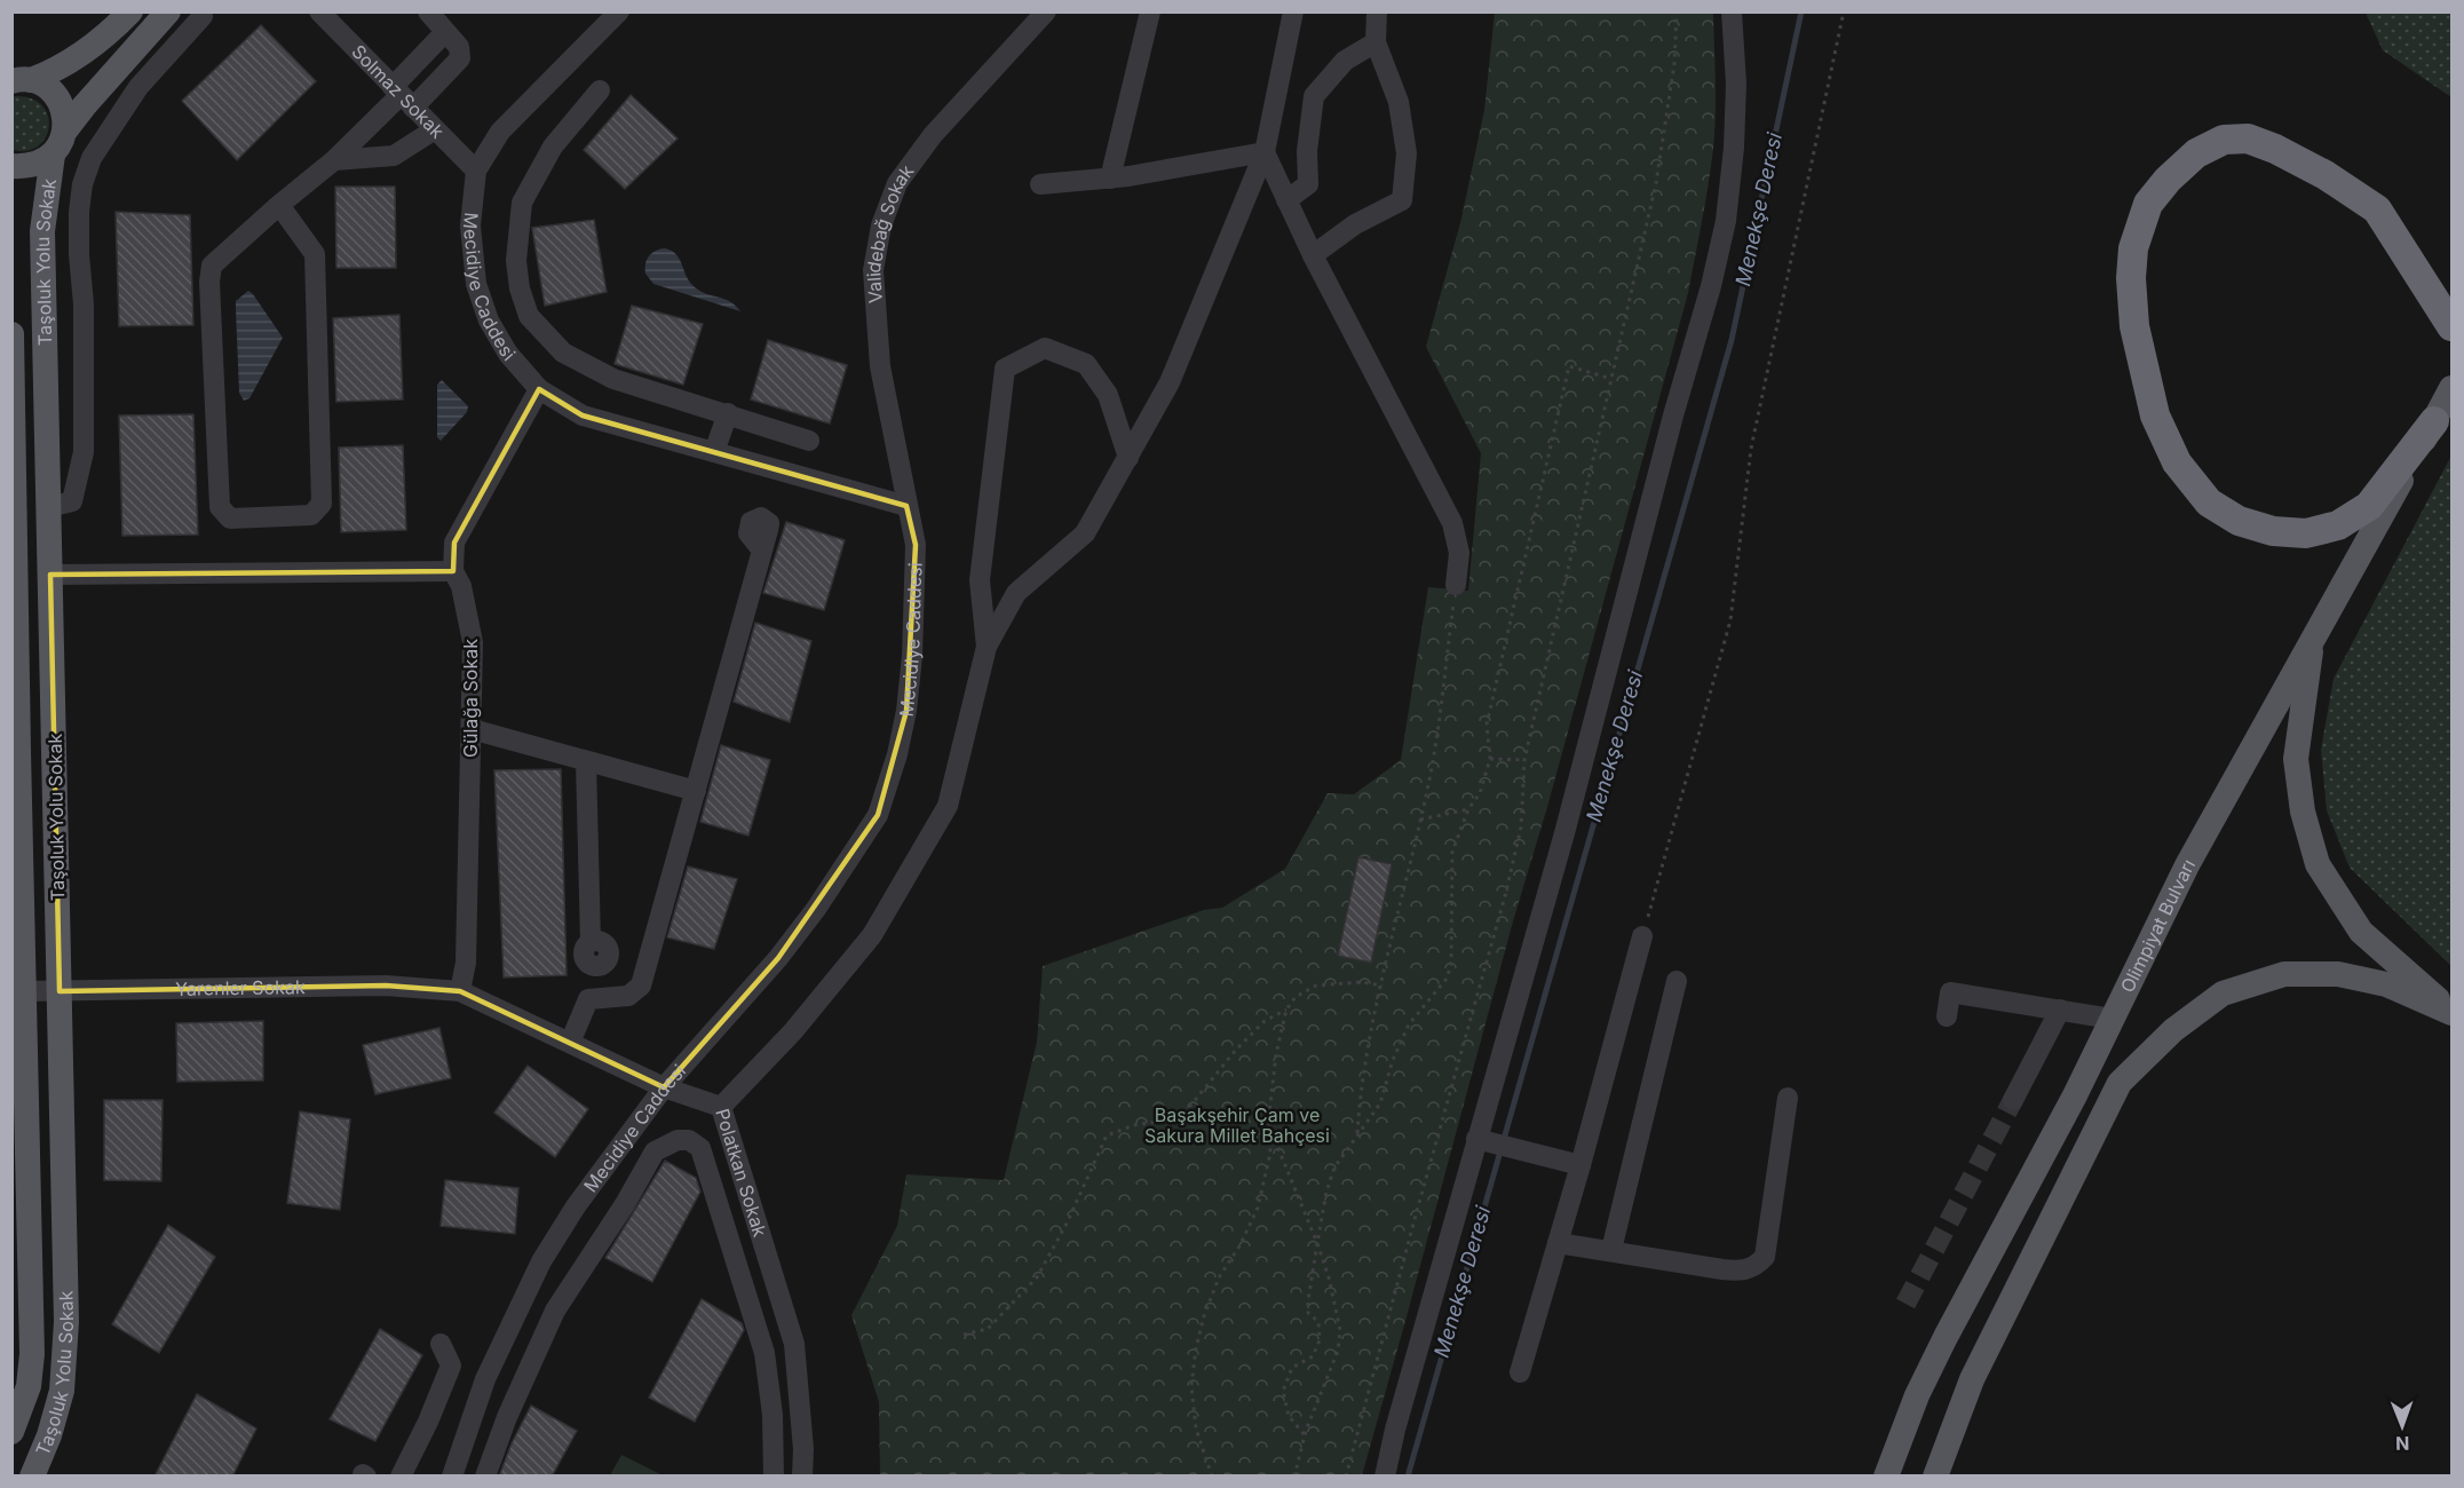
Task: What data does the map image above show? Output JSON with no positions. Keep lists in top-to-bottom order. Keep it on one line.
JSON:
{"streets":{"main road":["Taşoluk Yolu Sokak","Olimpiyat Bulvarı"],"street":["Solmaz Sokak","Validebağ Sokak","Mecidiye Caddesi","Gülağa Sokak","Yarenler Sokak","Polatkan Sokak"]},"crossings":[["Solmaz Sokak","Mecidiye Caddesi"],["Validebağ Sokak","Mecidiye Caddesi"],["Taşoluk Yolu Sokak","Yarenler Sokak"],["Mecidiye Caddesi","Gülağa Sokak"],["Mecidiye Caddesi","Polatkan Sokak"],["Gülağa Sokak","Yarenler Sokak"],["Gülağa Sokak","Polatkan Sokak"],["Yarenler Sokak","Polatkan Sokak"]],"water":["Menekşe Deresi"],"parks":["Başakşehir Çam ve Sakura Millet Bahçesi"],"north":"bottom"}
